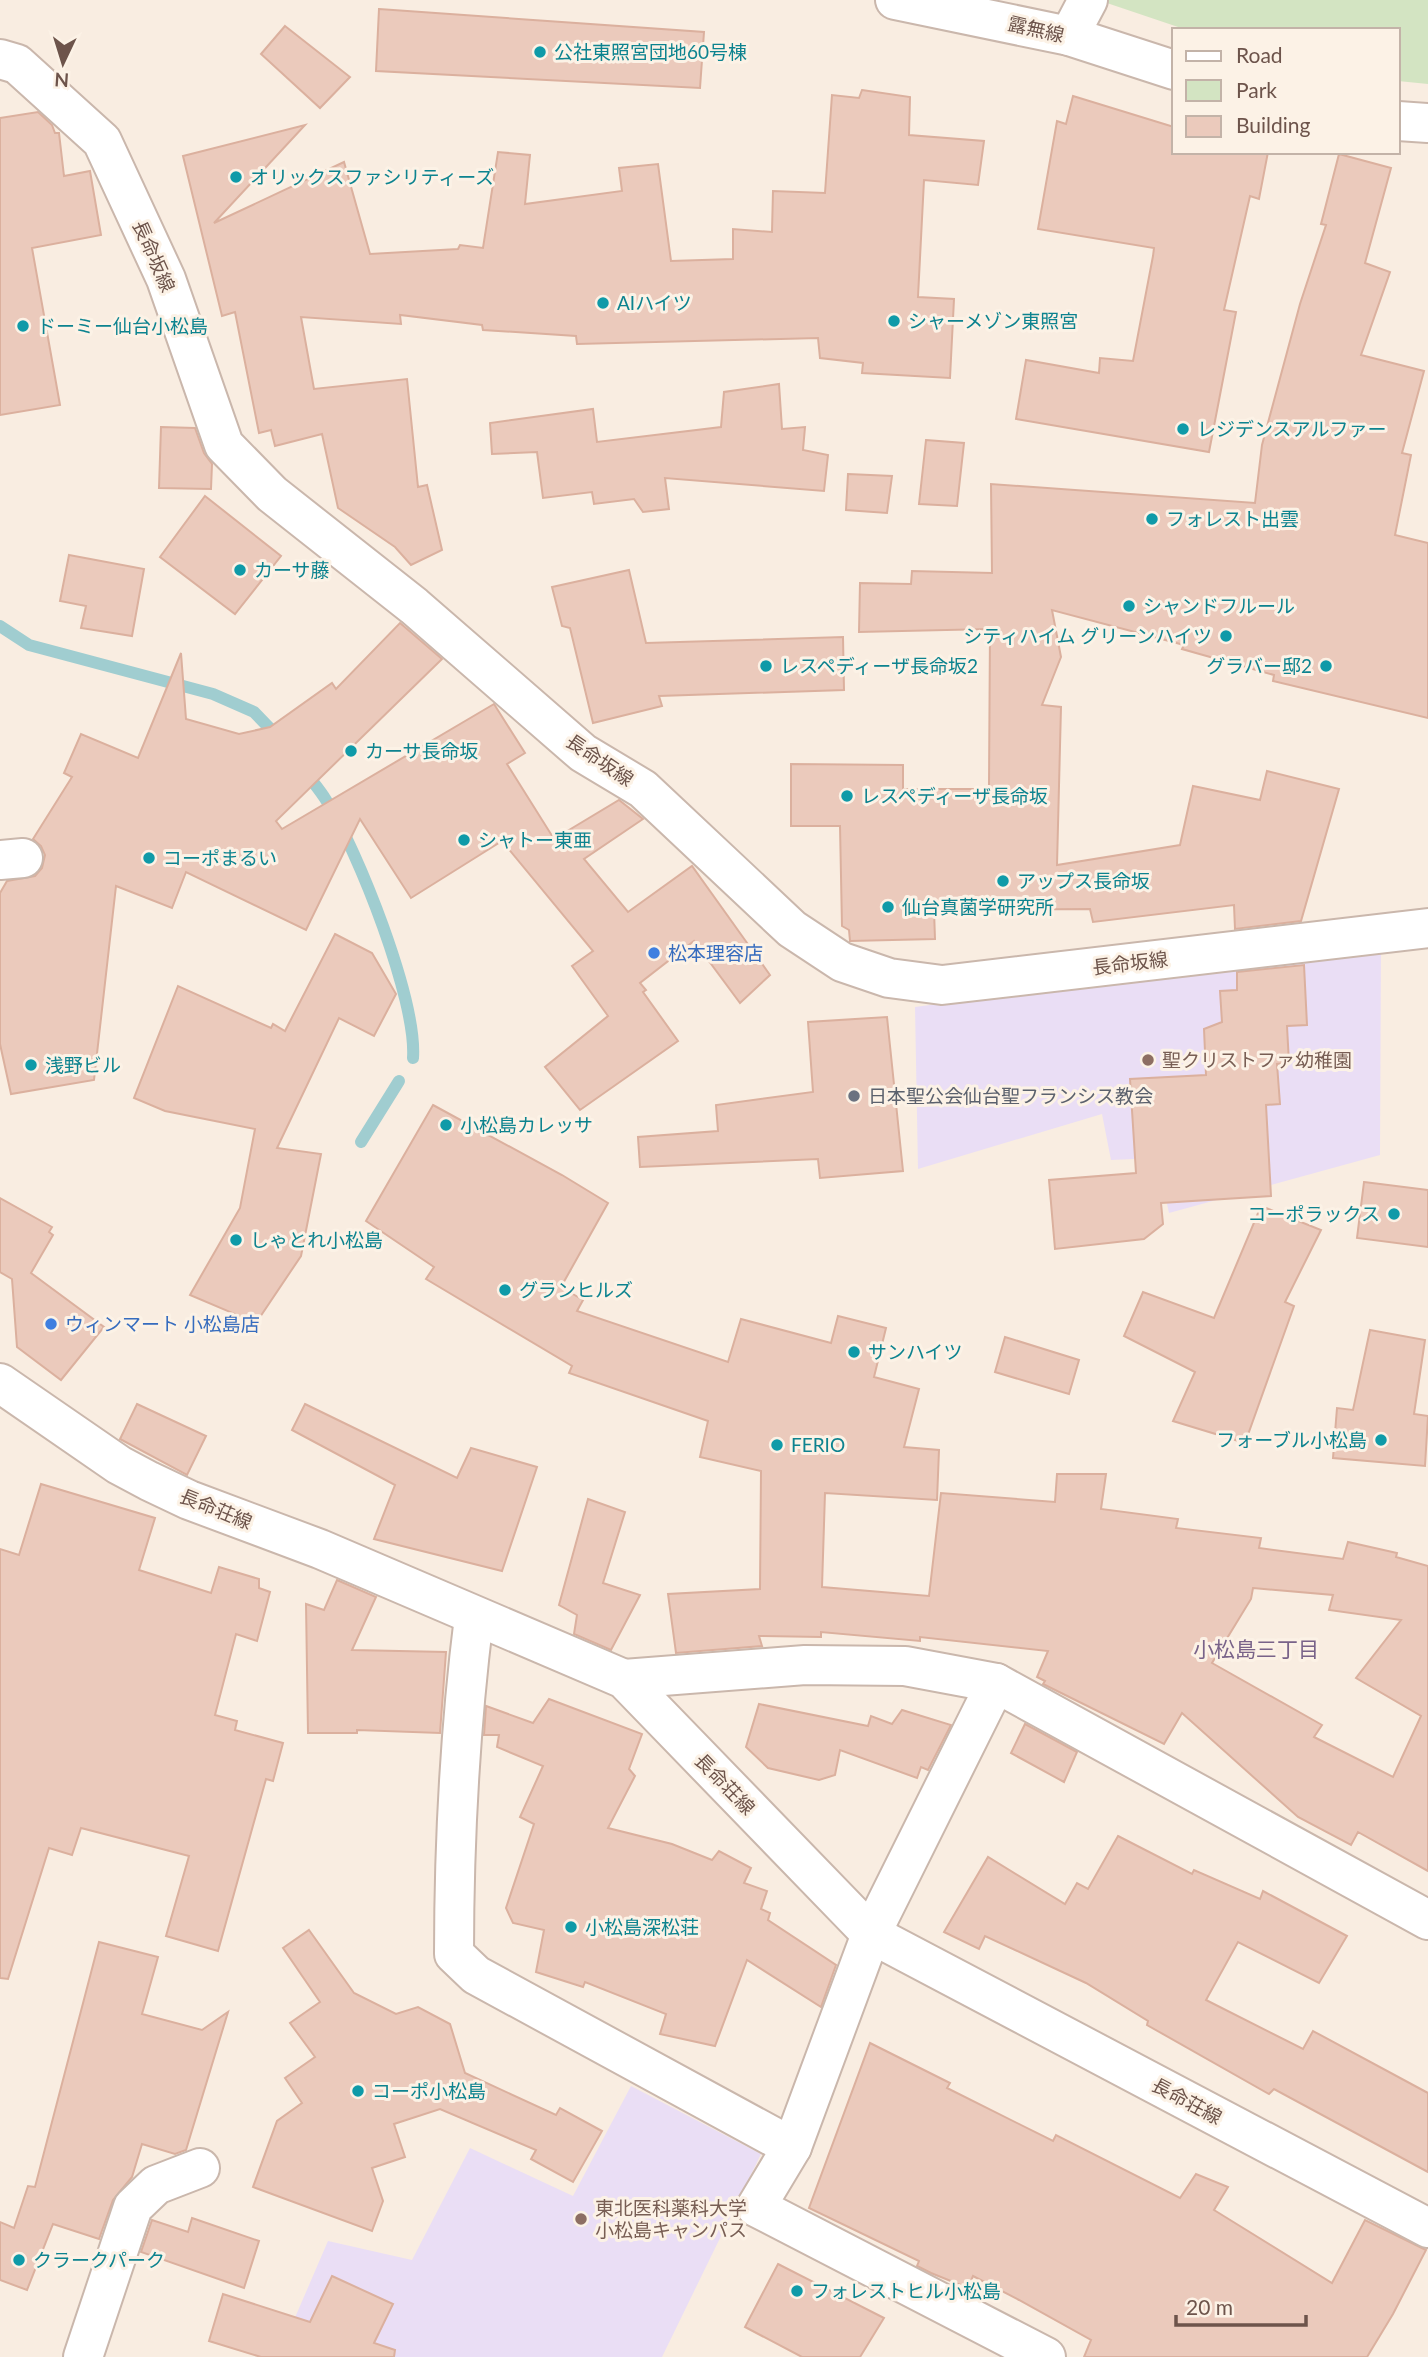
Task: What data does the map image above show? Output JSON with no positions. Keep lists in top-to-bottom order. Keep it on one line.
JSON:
{"streets":{"street":["露無線","長命坂線","長命荘線"]},"districts":["小松島三丁目"],"places":["公社東照宮団地60号棟","オリックスファシリティーズ","AIハイツ","シャーメゾン東照宮","ドーミー仙台小松島","レジデンスアルファー","フォレスト出雲","カーサ藤","シャンドフルール","シティハイム グリーンハイツ","レスペディーザ長命坂2","グラバー邸2","カーサ長命坂","レスペディーザ長命坂","シャトー東亜","コーポまるい","アップス長命坂","仙台真菌学研究所","松本理容店","聖クリストファ幼稚園","浅野ビル","日本聖公会仙台聖フランシス教会","小松島カレッサ","コーポラックス","しゃとれ小松島","グランヒルズ","ウィンマート 小松島店","サンハイツ","フォーブル小松島","FERIO","小松島深松荘","コーポ小松島","東北医科薬科大学 小松島キャンパス","クラークパーク","フォレストヒル小松島"],"legend":["Road","Park","Building"],"scale_bar":"20 m","north":"bottom"}
